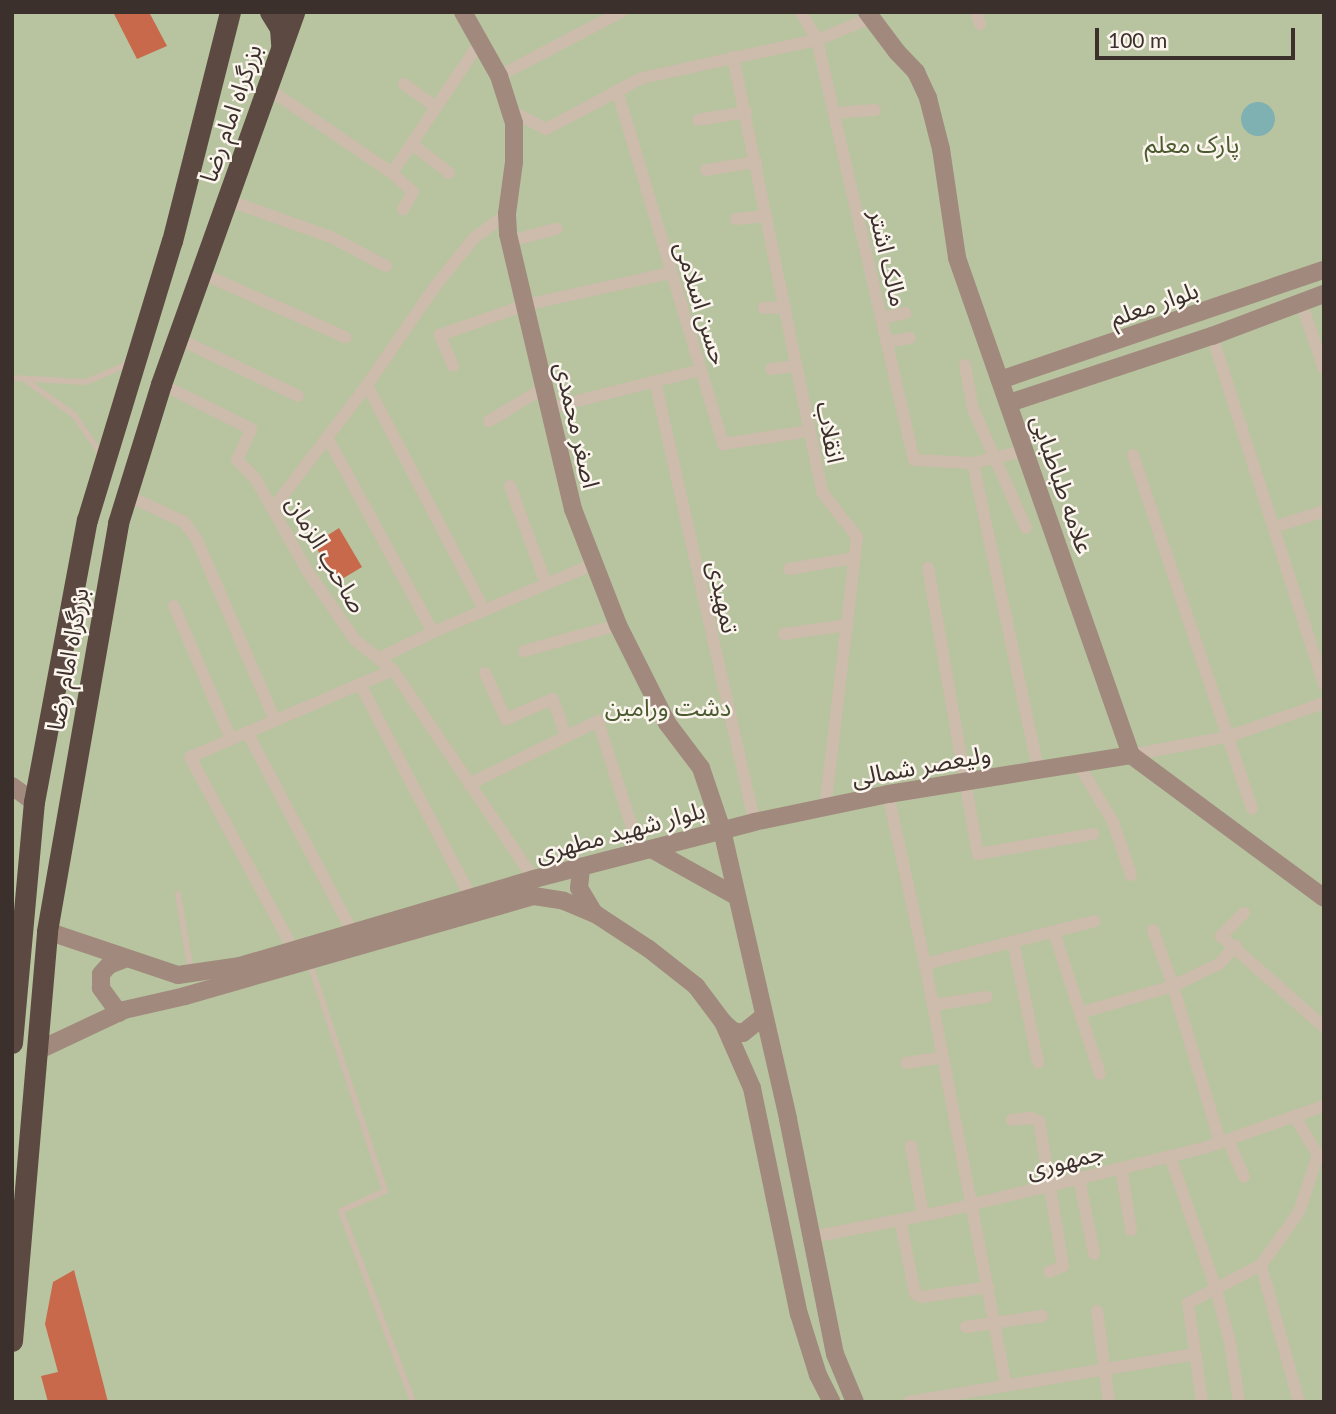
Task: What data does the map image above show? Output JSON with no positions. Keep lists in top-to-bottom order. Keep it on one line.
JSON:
{"streets":{"highway":["بزرگراه امام رضا"],"street":["مالک اشتر","حسن اسلامی","بلوار معلم","اصغر محمدی","انقلاب","علامه طباطبایی","صاحب الزمان","تمهیدی","ولیعصر شمالی","بلوار شهید مطهری","جمهوری"]},"crossings":[["بزرگراه امام رضا","صاحب الزمان"],["بزرگراه امام رضا","بلوار شهید مطهری"],["مالک اشتر","علامه طباطبایی"],["حسن اسلامی","انقلاب"],["بلوار معلم","علامه طباطبایی"],["اصغر محمدی","ولیعصر شمالی"],["اصغر محمدی","بلوار شهید مطهری"],["انقلاب","ولیعصر شمالی"],["علامه طباطبایی","ولیعصر شمالی"],["صاحب الزمان","بلوار شهید مطهری"],["تمهیدی","ولیعصر شمالی"],["ولیعصر شمالی","بلوار شهید مطهری"],["بلوار شهید مطهری","جمهوری"]],"parks":["پارک معلم","دشت ورامین"],"scale_bar":"100 m"}
